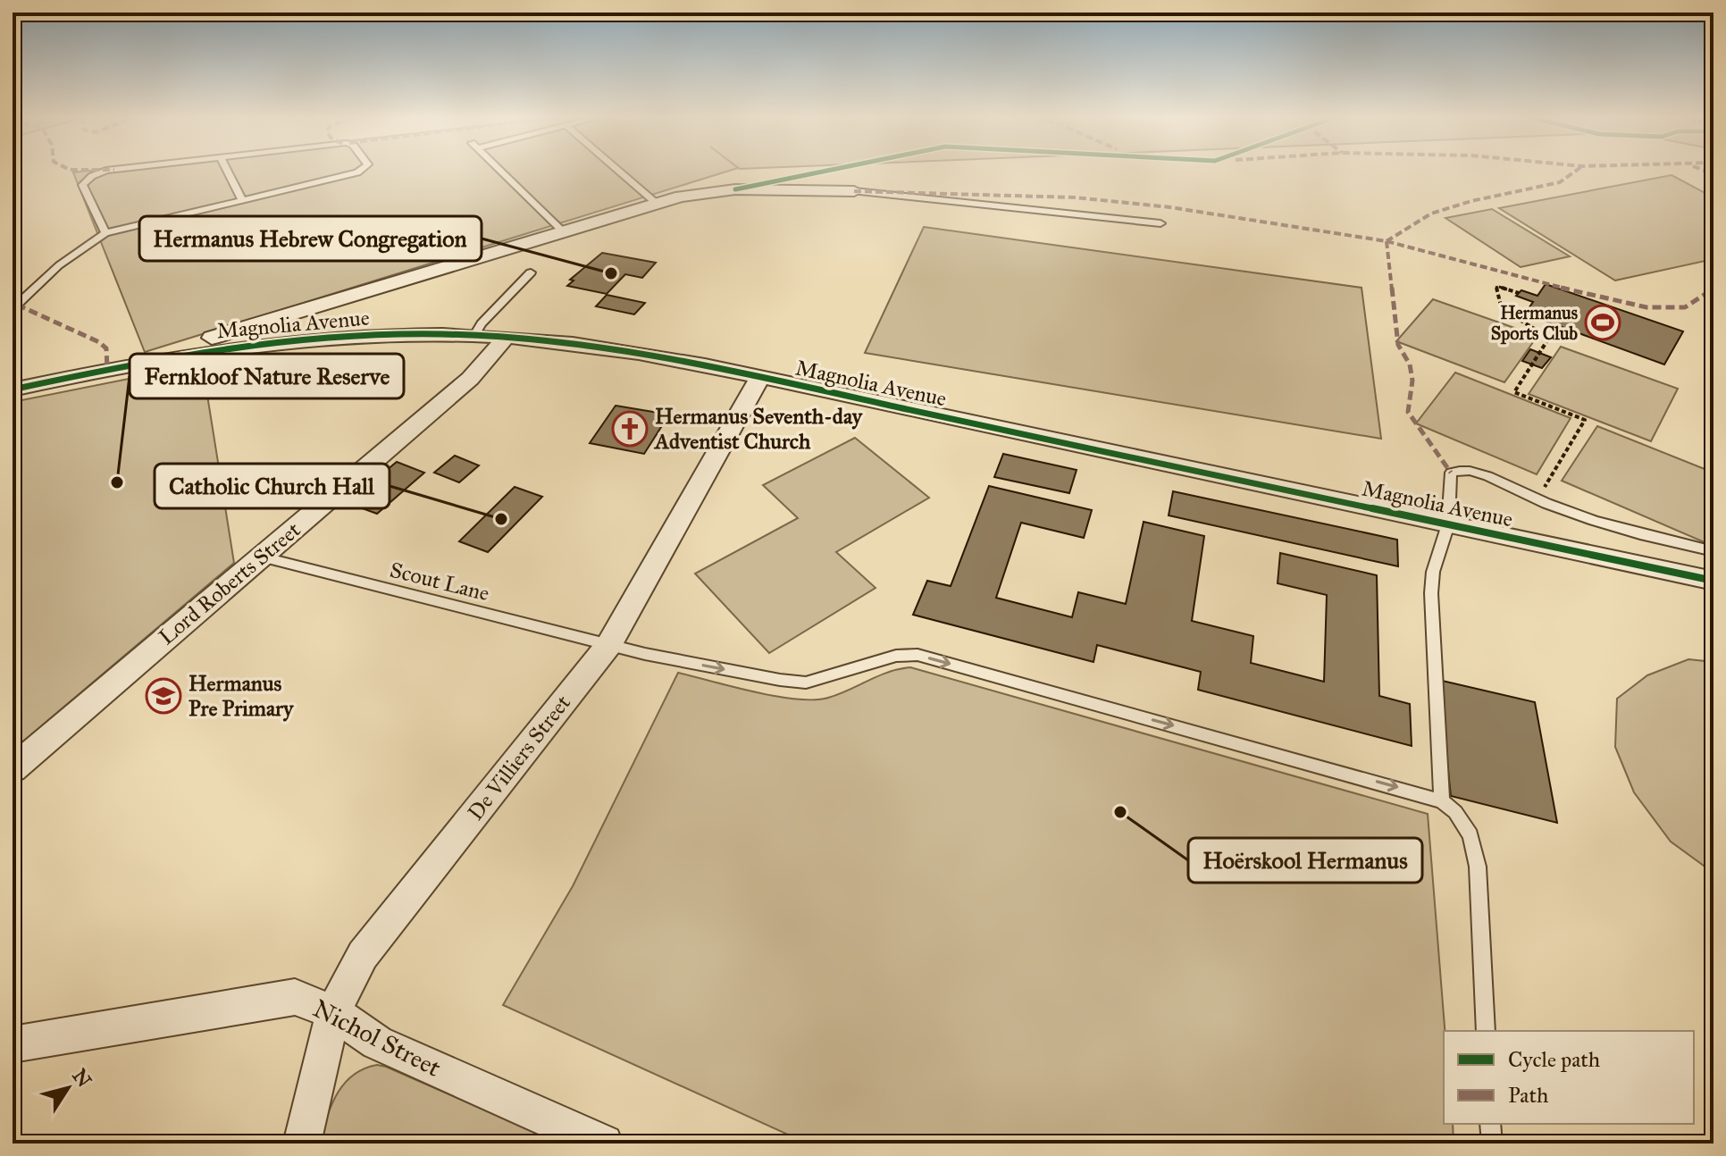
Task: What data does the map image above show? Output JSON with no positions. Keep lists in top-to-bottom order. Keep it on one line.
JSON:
{"streets":{"street":["Magnolia Avenue","Lord Roberts Street","De Villiers Street","Nichol Street"],"lane":["Scout Lane"]},"crossings":[["Magnolia Avenue","Lord Roberts Street"],["Magnolia Avenue","De Villiers Street"],["Scout Lane","Lord Roberts Street"],["Scout Lane","De Villiers Street"],["De Villiers Street","Nichol Street"]],"one_way":["Scout Lane"],"places":{"other":["Hermanus Hebrew Congregation","Fernkloof Nature Reserve","Catholic Church Hall","Hoërskool Hermanus"],"sports":["Hermanus Sports Club"],"church":["Hermanus Seventh-day Adventist Church"],"school or university":["Hermanus Pre Primary"]},"legend":["Cycle path","Path"],"north":"top right"}
